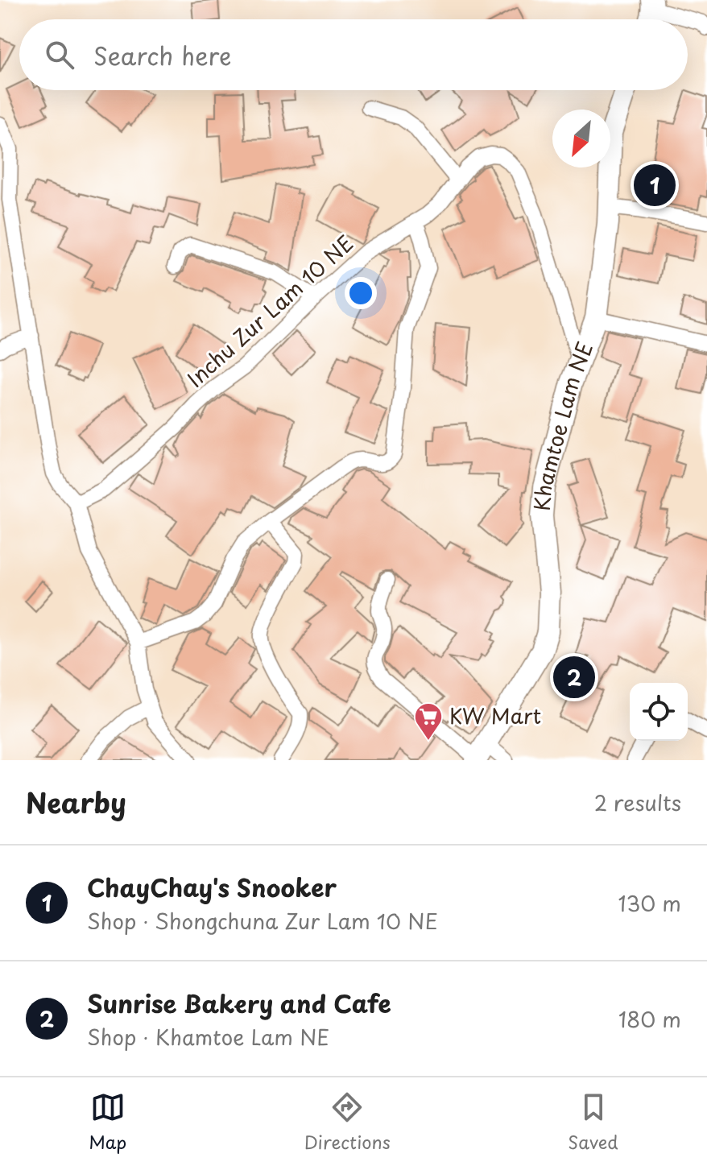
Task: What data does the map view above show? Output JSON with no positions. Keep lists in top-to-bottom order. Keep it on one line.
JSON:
{"streets":{"main road":["Khamtoe Lam NE"],"street":["Inchu Zur Lam 10 NE"]},"crossings":[["Inchu Zur Lam 10 NE","Khamtoe Lam NE"]],"places":{"supermarket":["KW Mart"]},"north":"bottom left","page":{"search":"Search here","pins":["1","2"],"heading":["Nearby","2 results"],"list":[{"mark":"1","name":"ChayChay's Snooker","note":"Shop · Shongchuna Zur Lam 10 NE","value":"130 m"},{"mark":"2","name":"Sunrise Bakery and Cafe","note":"Shop · Khamtoe Lam NE","value":"180 m"}],"nav":["Map","Directions","Saved"]}}
